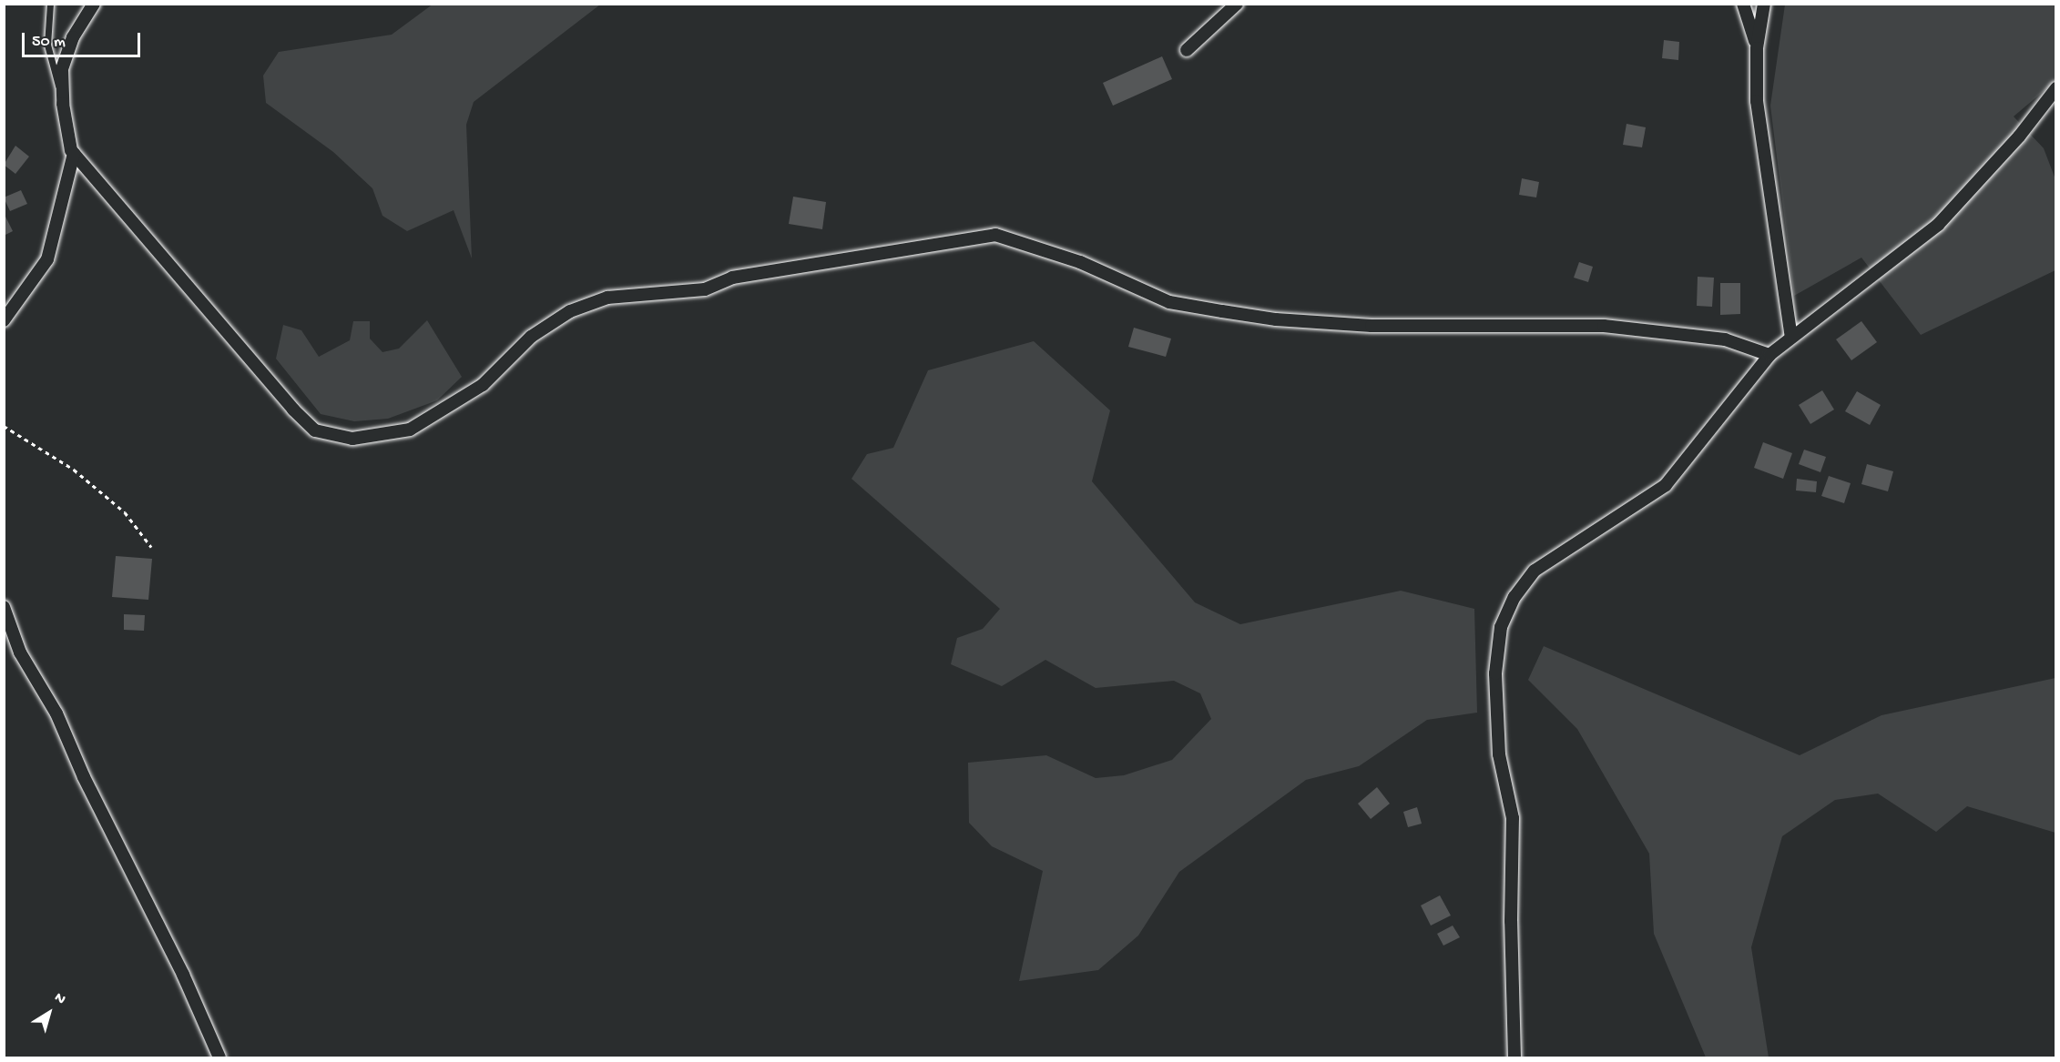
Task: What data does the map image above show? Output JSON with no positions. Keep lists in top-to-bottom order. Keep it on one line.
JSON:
{"scale_bar":"50 m","north":"top right"}
